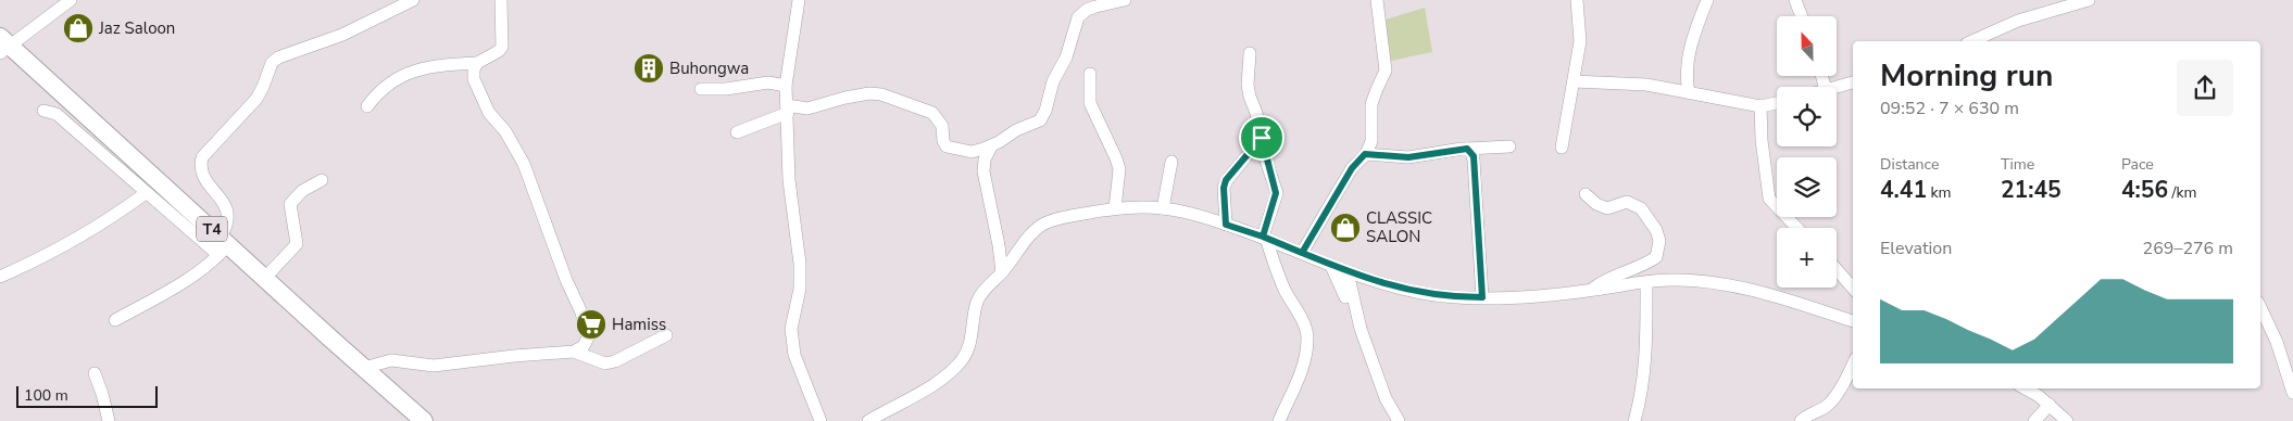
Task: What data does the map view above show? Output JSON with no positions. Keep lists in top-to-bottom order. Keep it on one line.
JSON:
{"streets":{"highway":["T4"]},"places":{"shop":["Jaz Saloon","CLASSIC SALON"],"building":["Buhongwa"],"supermarket":["Hamiss"]},"scale_bar":"100 m","north":"top","page":{"map_buttons":"+","heading":["Morning run","09:52 · 7 × 630 m"],"stats":[["Distance","4.41 km"],["Time","21:45"],["Pace","4:56 /km"]],"chart":["Elevation","269–276 m"],"scale":"100 m"}}
